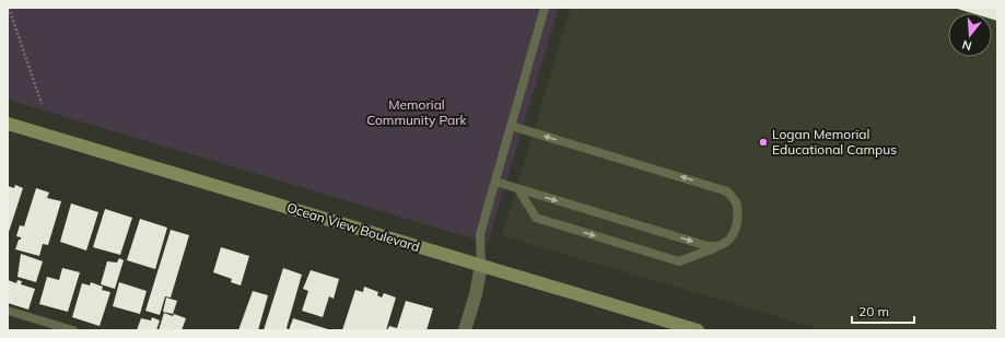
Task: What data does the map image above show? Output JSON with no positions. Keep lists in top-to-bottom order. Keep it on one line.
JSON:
{"streets":{"main road":["Ocean View Boulevard"]},"parks":["Memorial Community Park"],"places":["Logan Memorial Educational Campus"],"scale_bar":"20 m","north":"bottom"}
